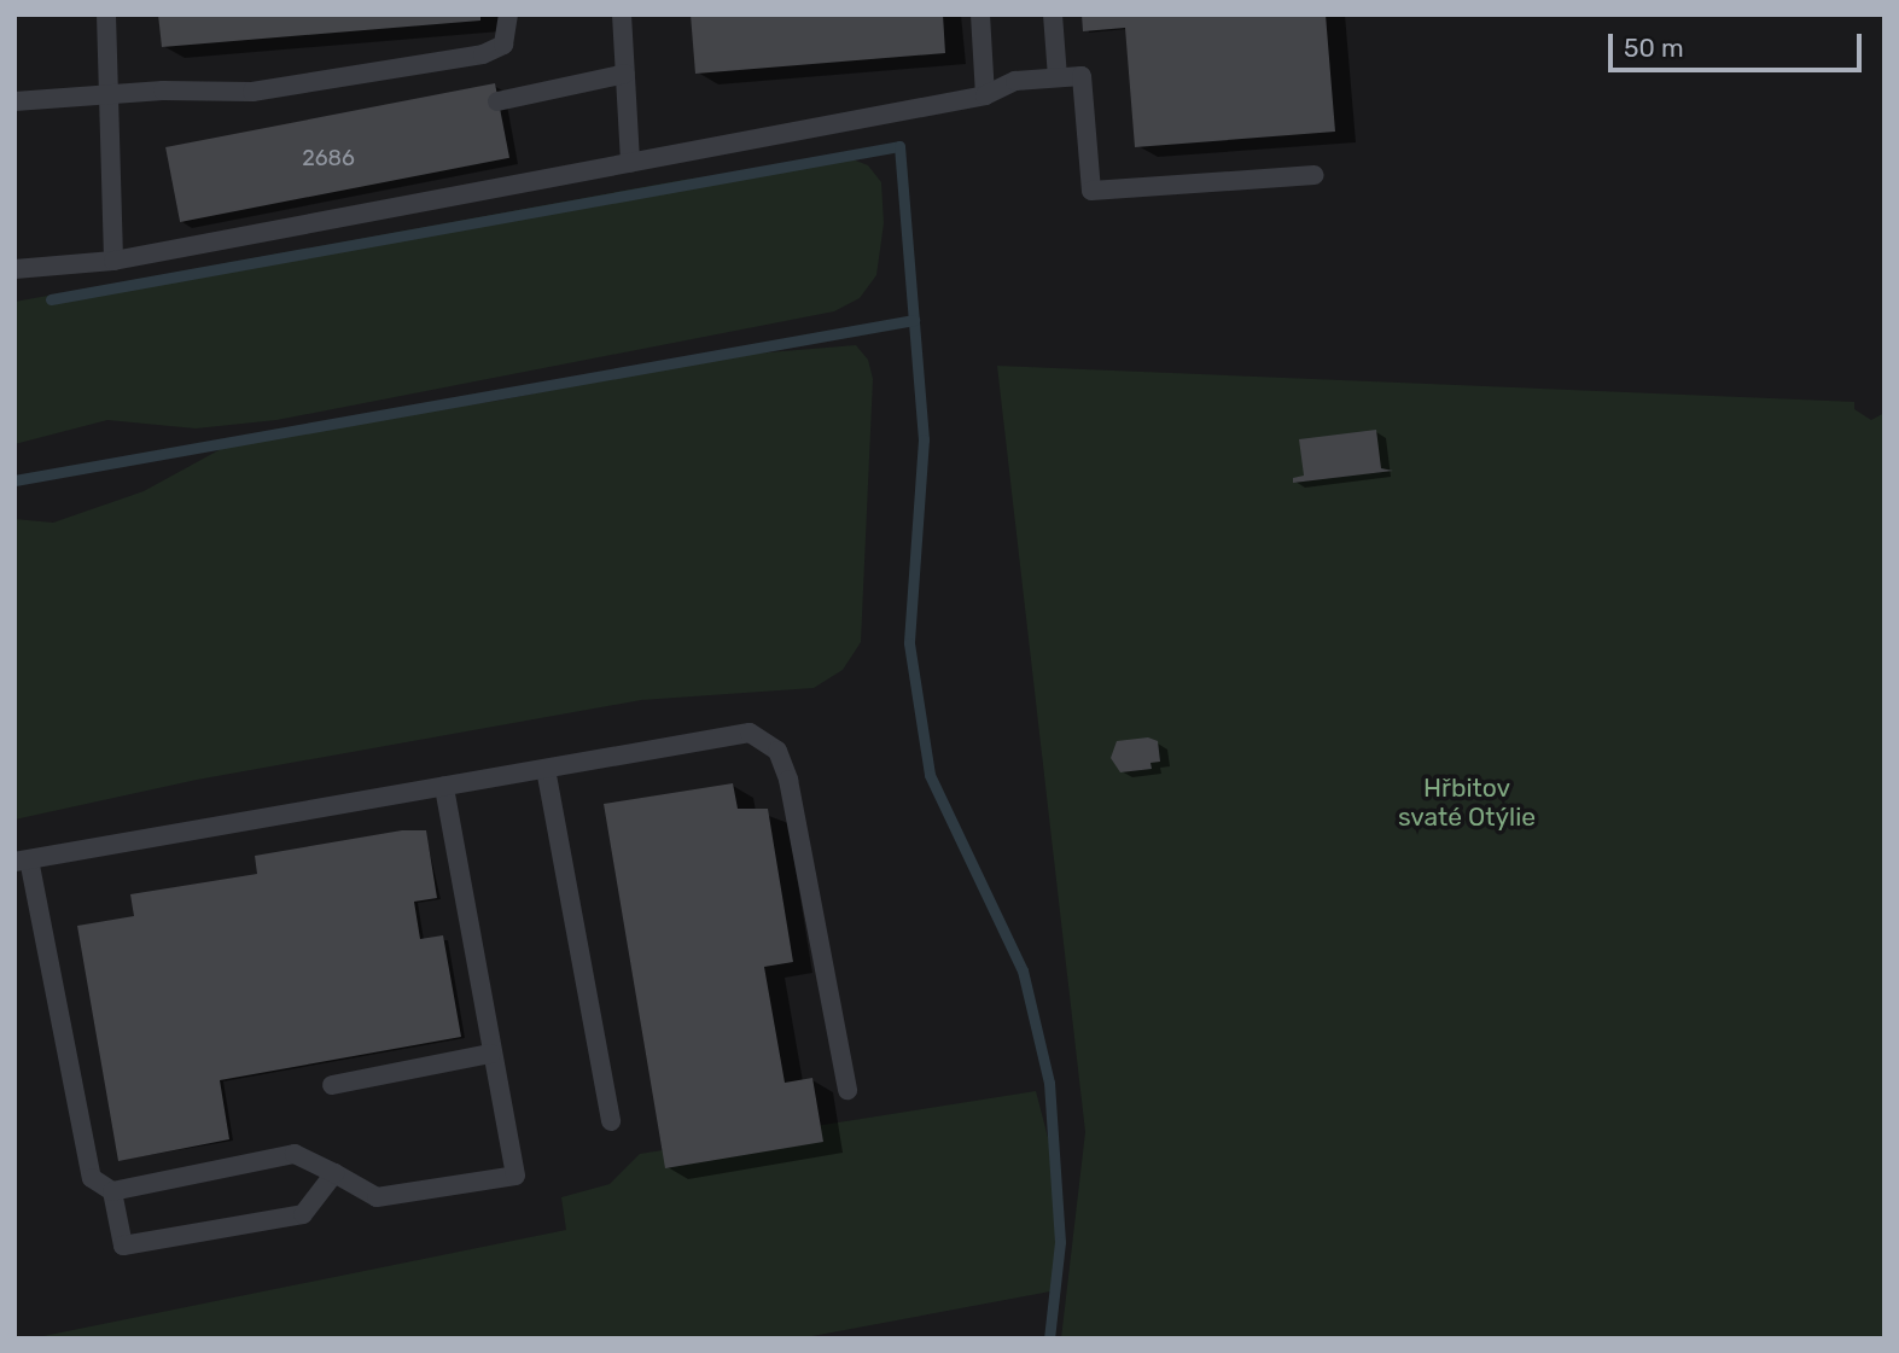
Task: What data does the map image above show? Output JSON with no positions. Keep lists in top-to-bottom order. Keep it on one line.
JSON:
{"parks":["Hřbitov svaté Otýlie"],"house_numbers":["2686"],"scale_bar":"50 m"}
